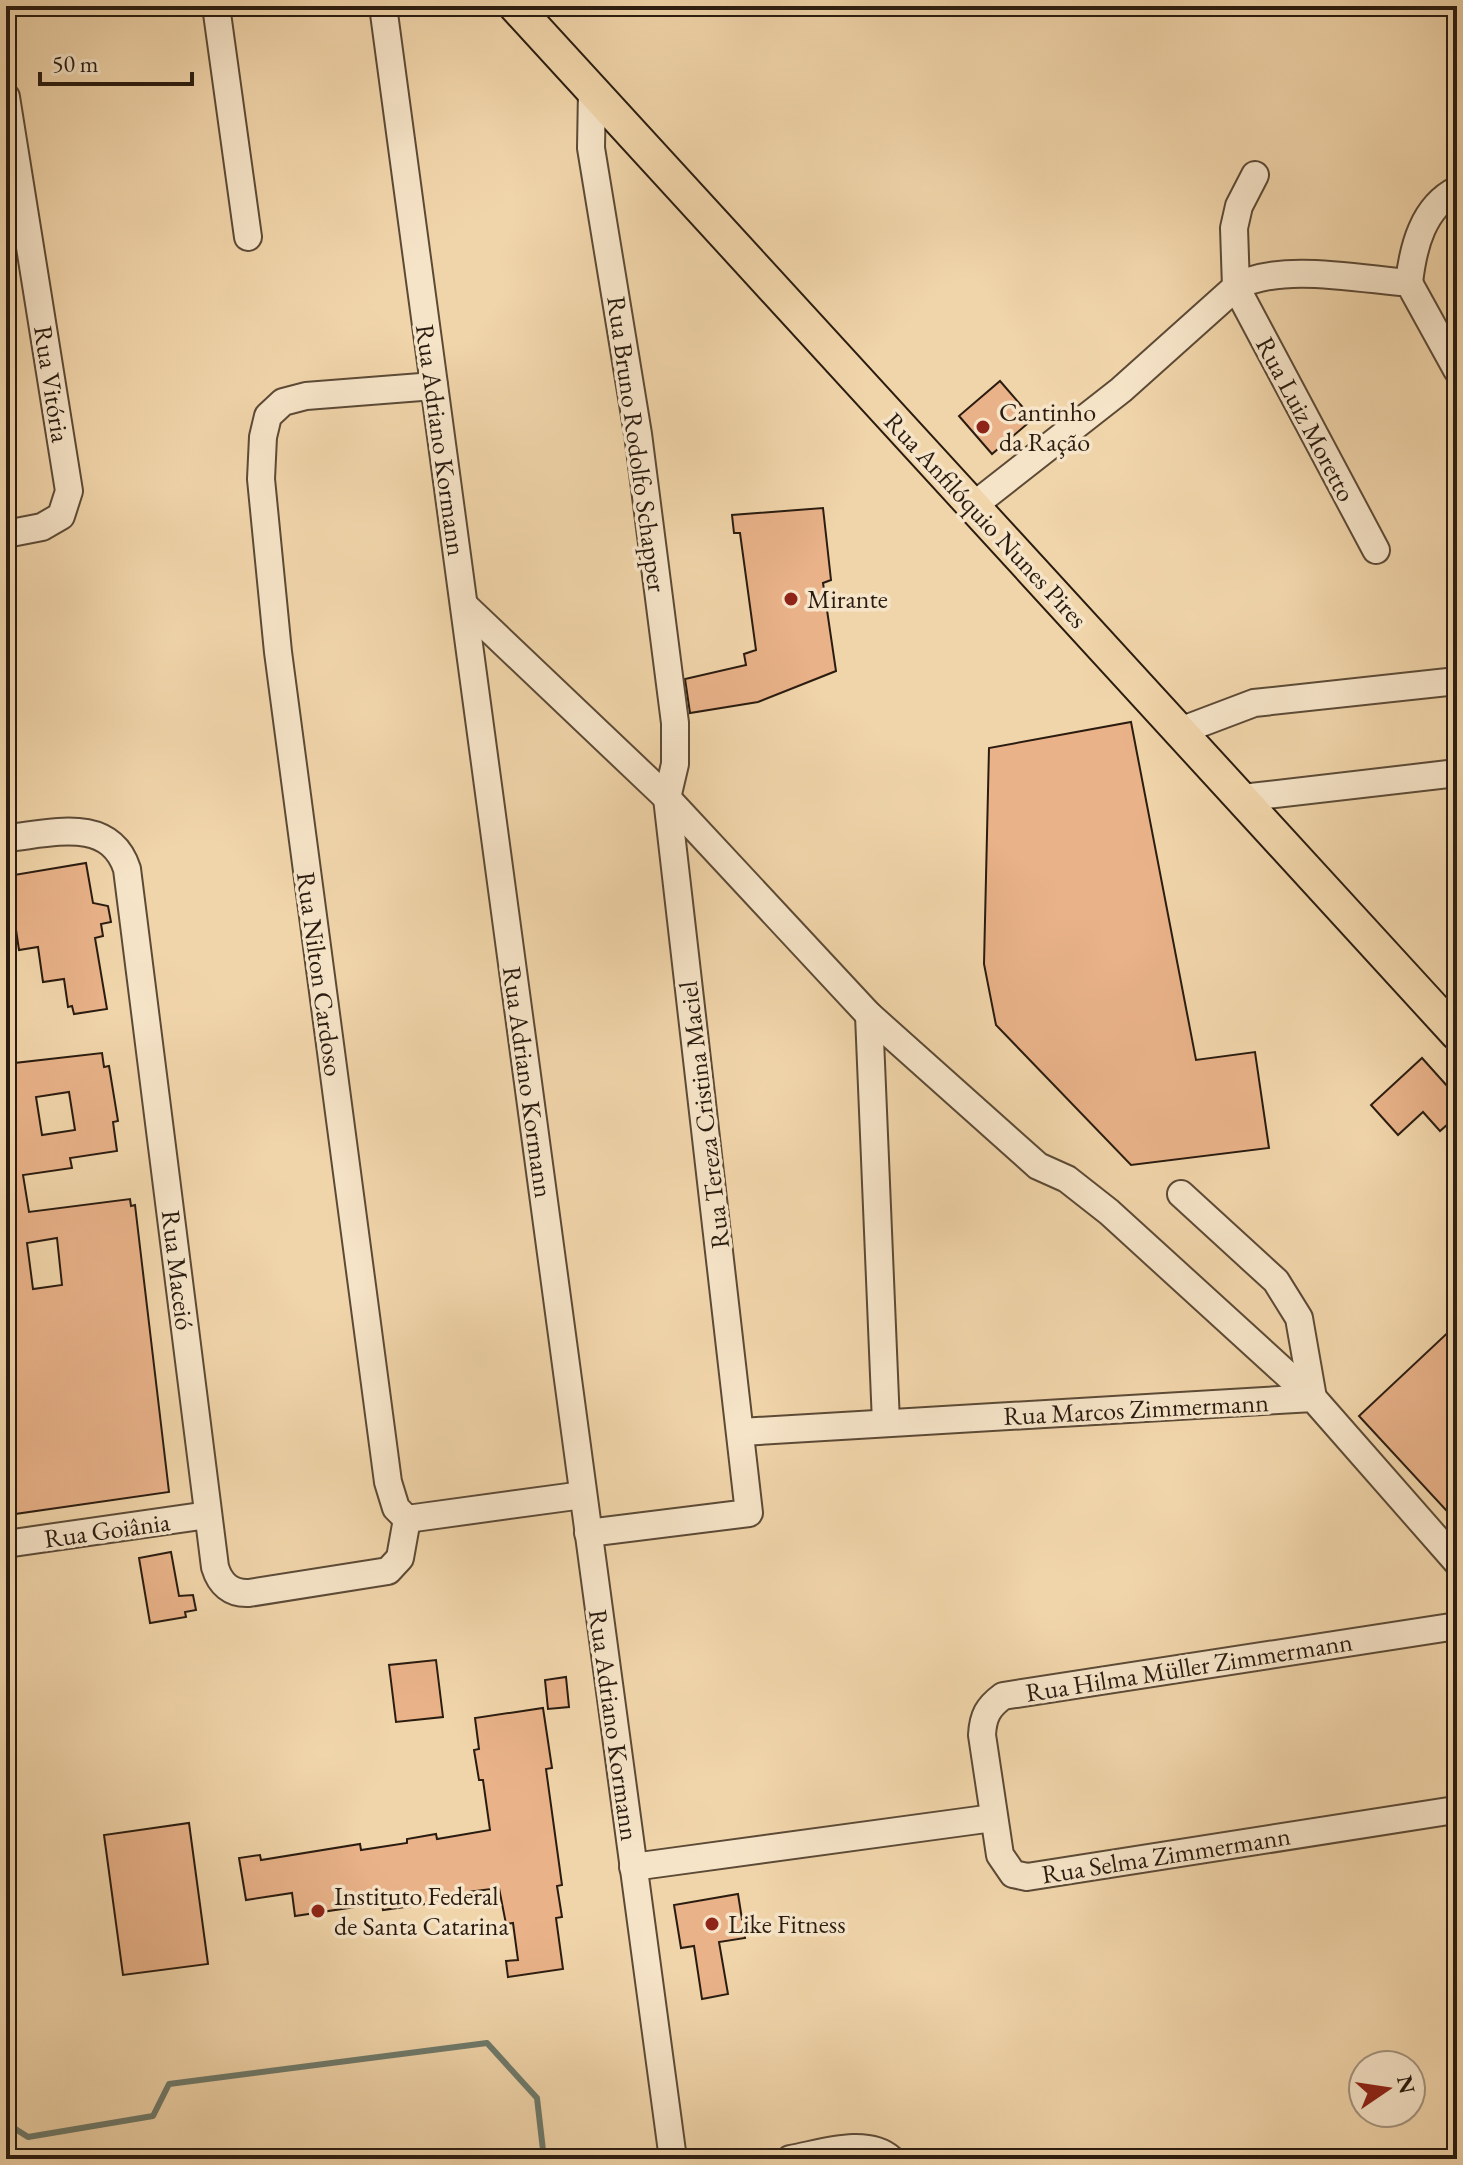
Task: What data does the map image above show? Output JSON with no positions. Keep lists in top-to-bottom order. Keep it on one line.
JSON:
{"streets":{"main road":["Rua Anfilóquio Nunes Pires"],"street":["Rua Vitória","Rua Luiz Moretto","Rua Adriano Kormann","Rua Bruno Rodolfo Schapper","Rua Nilton Cardoso","Rua Tereza Cristina Maciel","Rua Maceió","Rua Marcos Zimmermann","Rua Goiânia","Rua Hilma Müller Zimmermann","Rua Selma Zimmermann"]},"crossings":[["Rua Adriano Kormann","Rua Nilton Cardoso"],["Rua Adriano Kormann","Rua Tereza Cristina Maciel"],["Rua Bruno Rodolfo Schapper","Rua Anfilóquio Nunes Pires"],["Rua Bruno Rodolfo Schapper","Rua Tereza Cristina Maciel"],["Rua Nilton Cardoso","Rua Maceió"],["Rua Tereza Cristina Maciel","Rua Marcos Zimmermann"],["Rua Maceió","Rua Goiânia"],["Rua Hilma Müller Zimmermann","Rua Selma Zimmermann"]],"places":["Cantinho da Ração","Mirante","Instituto Federal de Santa Catarina","Like Fitness"],"scale_bar":"50 m","north":"right"}
